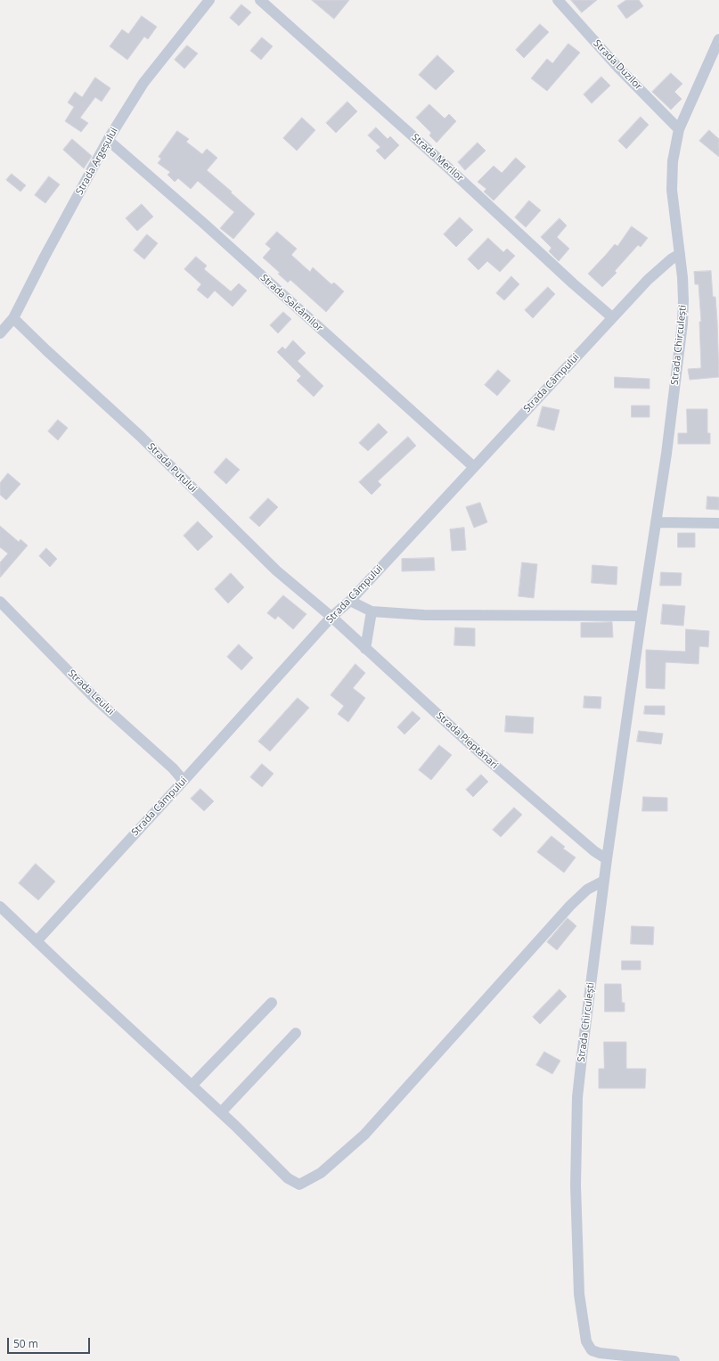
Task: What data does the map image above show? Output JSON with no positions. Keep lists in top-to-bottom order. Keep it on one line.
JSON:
{"streets":{"street":["Strada Duzilor","Strada Merilor","Strada Argeșului","Strada Salcâmilor","Strada Chirculești","Strada Câmpului","Strada Puțului","Strada Leului","Strada Pieptănari"]},"crossings":[["Strada Duzilor","Strada Chirculești"],["Strada Merilor","Strada Câmpului"],["Strada Argeșului","Strada Salcâmilor"],["Strada Argeșului","Strada Puțului"],["Strada Salcâmilor","Strada Câmpului"],["Strada Chirculești","Strada Câmpului"],["Strada Chirculești","Strada Pieptănari"],["Strada Câmpului","Strada Puțului"],["Strada Câmpului","Strada Leului"],["Strada Câmpului","Strada Pieptănari"],["Strada Puțului","Strada Pieptănari"]],"scale_bar":"50 m"}
